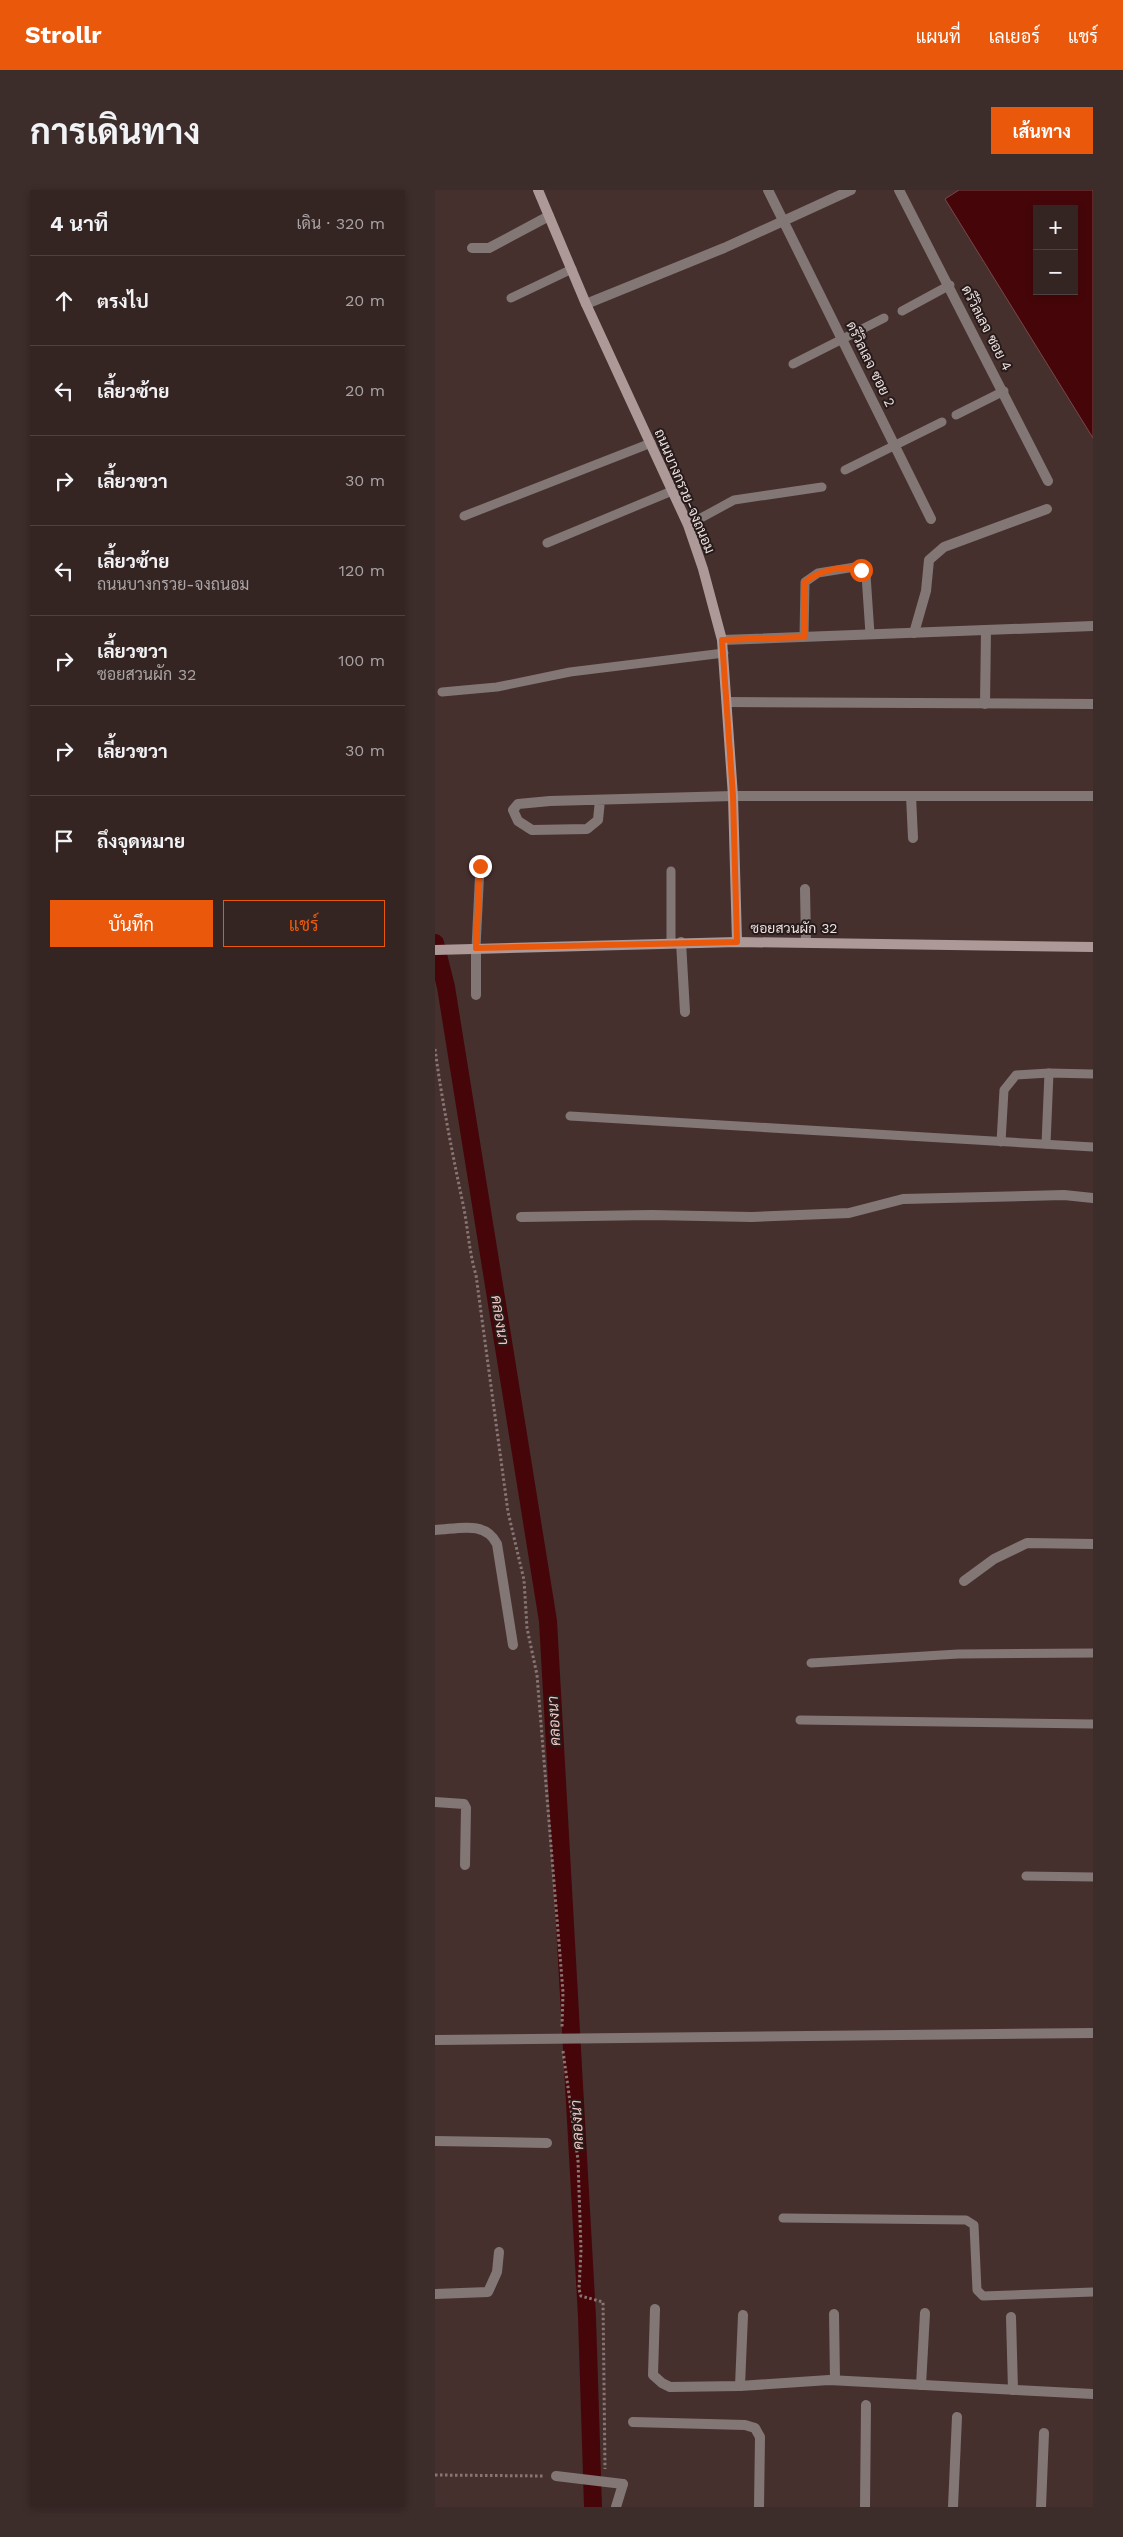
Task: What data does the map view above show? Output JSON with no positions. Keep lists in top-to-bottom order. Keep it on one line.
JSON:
{"streets":{"street":["ดรีวิลเลจ ซอย 4","ดรีวิลเลจ ซอย 2","ถนนบางกรวย-จงถนอม","ซอยสวนผัก 32"]},"crossings":[["ถนนบางกรวย-จงถนอม","ซอยสวนผัก 32"]],"water":["คลองนา"],"page":{"header":"Strollr","nav":["แผนที่","เลเยอร์","แชร์"],"title":"การเดินทาง","buttons":["เส้นทาง",["บันทึก","แชร์"]],"heading":["4 นาที","เดิน · 320 m"],"map_buttons":["+","−"],"list":[["ตรงไป","20 m"],["เลี้ยวซ้าย","20 m"],["เลี้ยวขวา","30 m"],["เลี้ยวซ้าย","ถนนบางกรวย-จงถนอม","120 m"],["เลี้ยวขวา","ซอยสวนผัก 32","100 m"],["เลี้ยวขวา","30 m"],"ถึงจุดหมาย"]}}
